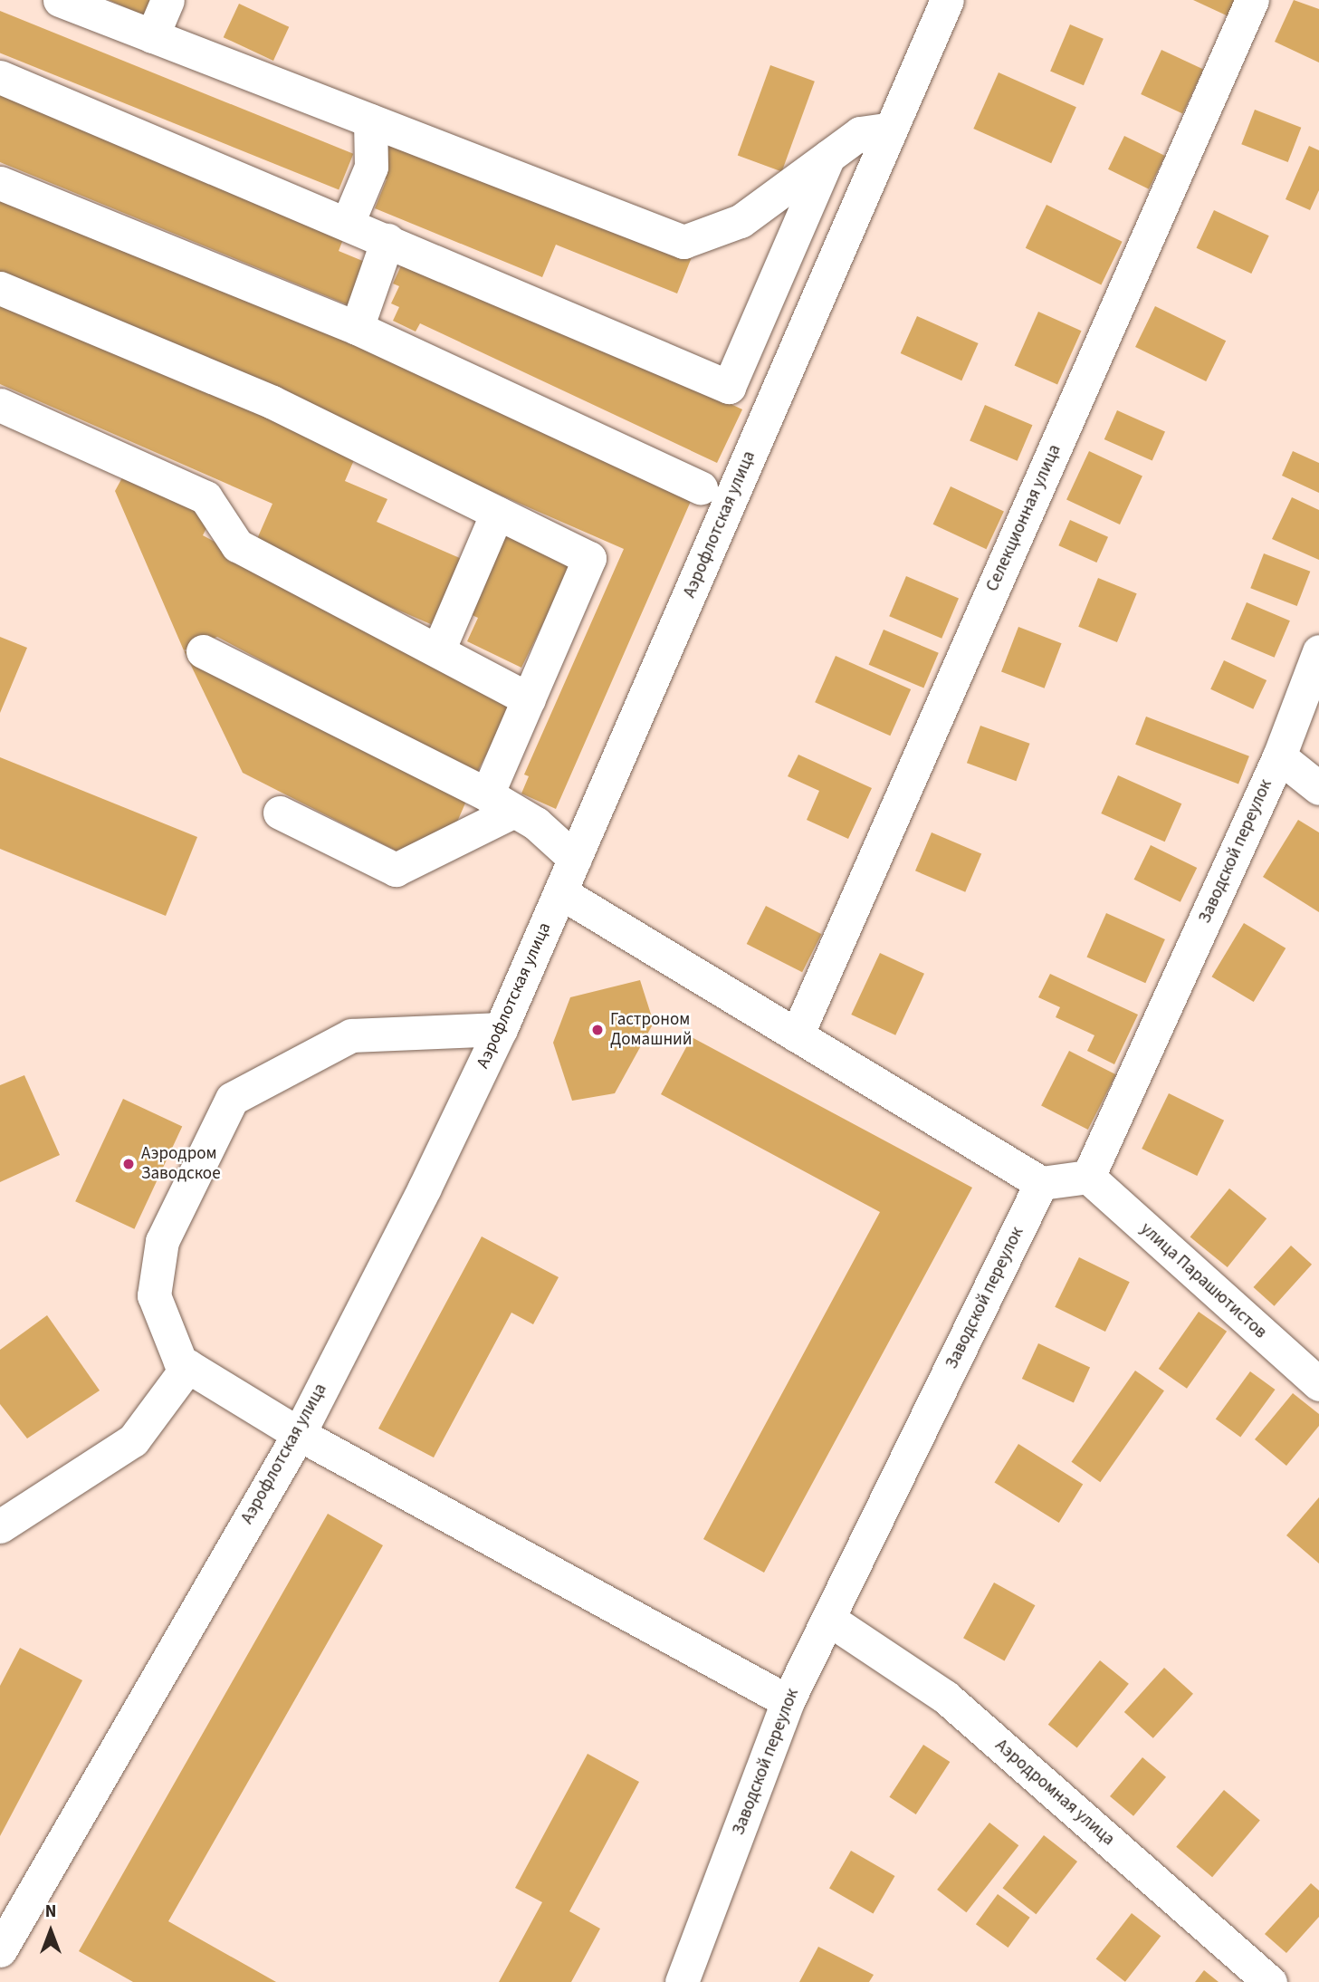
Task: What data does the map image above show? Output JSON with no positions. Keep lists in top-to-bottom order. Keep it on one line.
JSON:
{"streets":{"street":["Селекционная улица","Аэрофлотская улица","Заводской переулок","улица Парашютистов","Аэродромная улица"]},"crossings":[["Заводской переулок","улица Парашютистов"],["Заводской переулок","Аэродромная улица"]],"places":["Гастроном Домашний","Аэродром Заводское"],"north":"top"}
